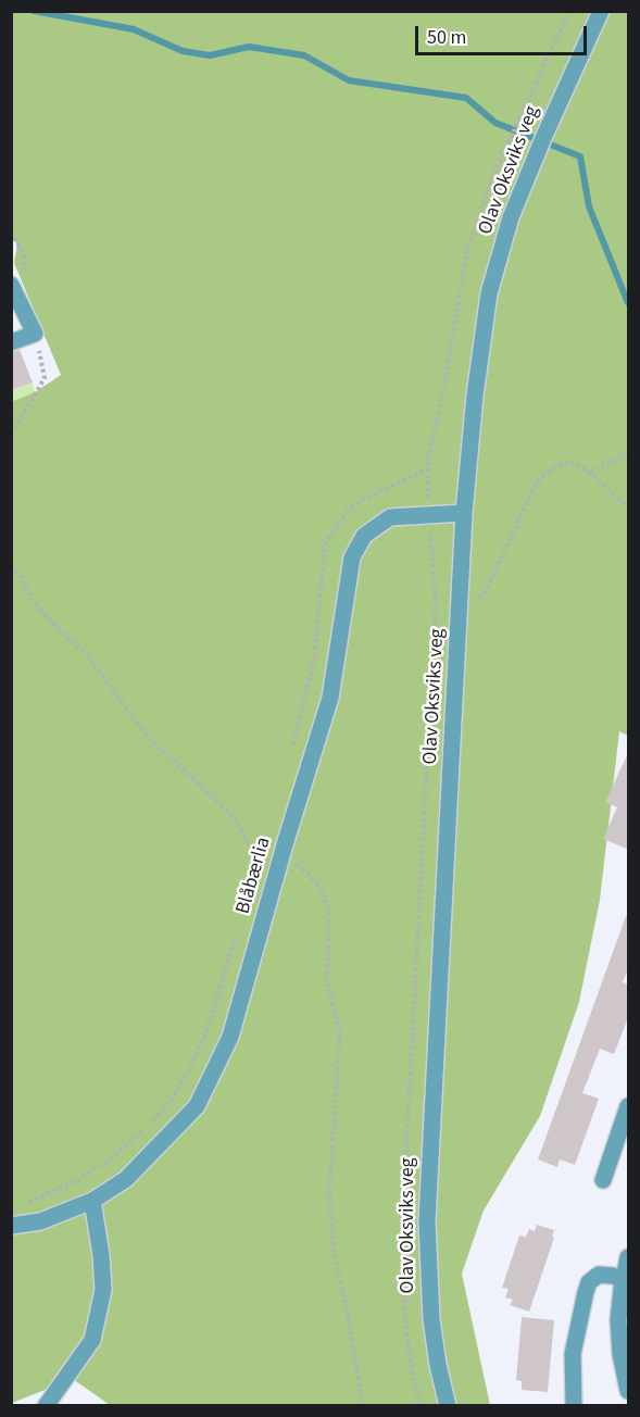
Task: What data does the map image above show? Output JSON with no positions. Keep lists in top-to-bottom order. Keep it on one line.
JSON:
{"streets":{"street":["Olav Oksviks veg","Blåbærlia"]},"crossings":[["Olav Oksviks veg","Blåbærlia"]],"scale_bar":"50 m"}
